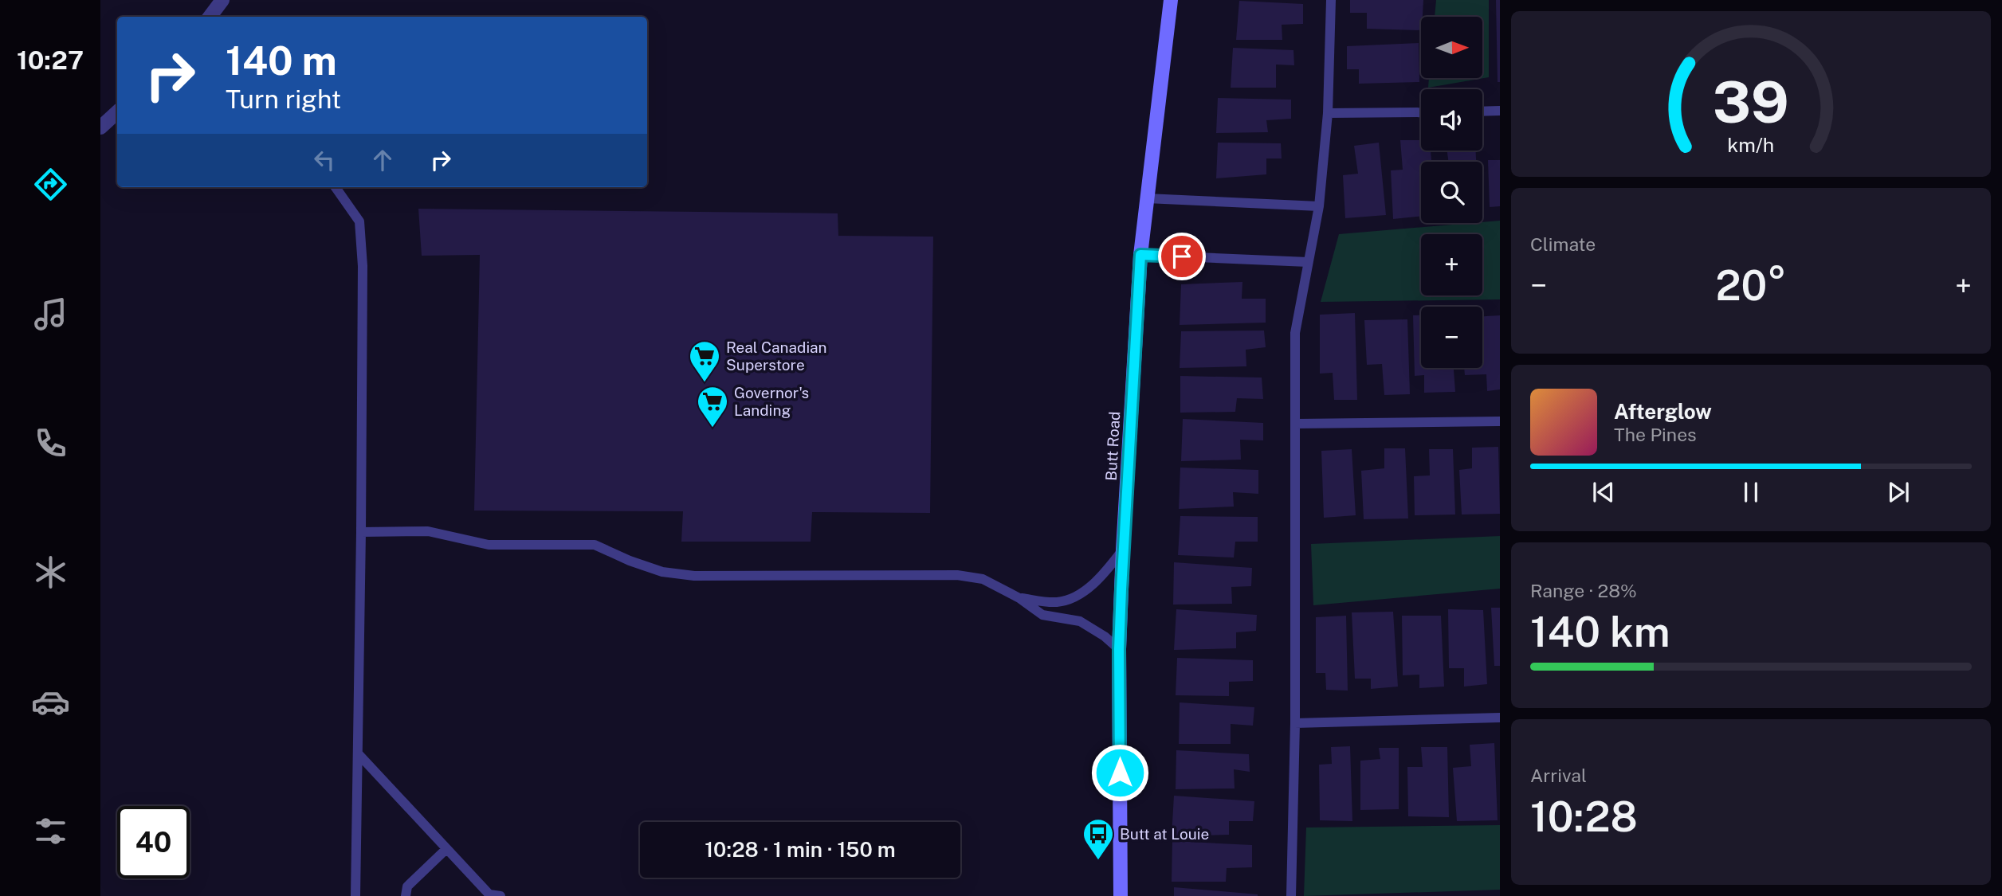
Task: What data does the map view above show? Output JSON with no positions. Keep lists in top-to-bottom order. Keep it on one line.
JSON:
{"streets":{"street":["Butt Road"]},"places":{"supermarket":["Real Canadian Superstore","Governor's Landing"],"bus stop":["Butt at Louie"]},"north":"right","page":{"tabs":"10:27","map_buttons":["+","−"],"turn":["140 m","Turn right"],"tile":["Climate",["Range · 28%","140 km"],["Arrival","10:28"]],"heat":["−","20°","+"],"song":["Afterglow","The Pines"],"limit":"40","trip":"10:28 · 1 min · 150 m","gauge":["39","km/h"]}}
